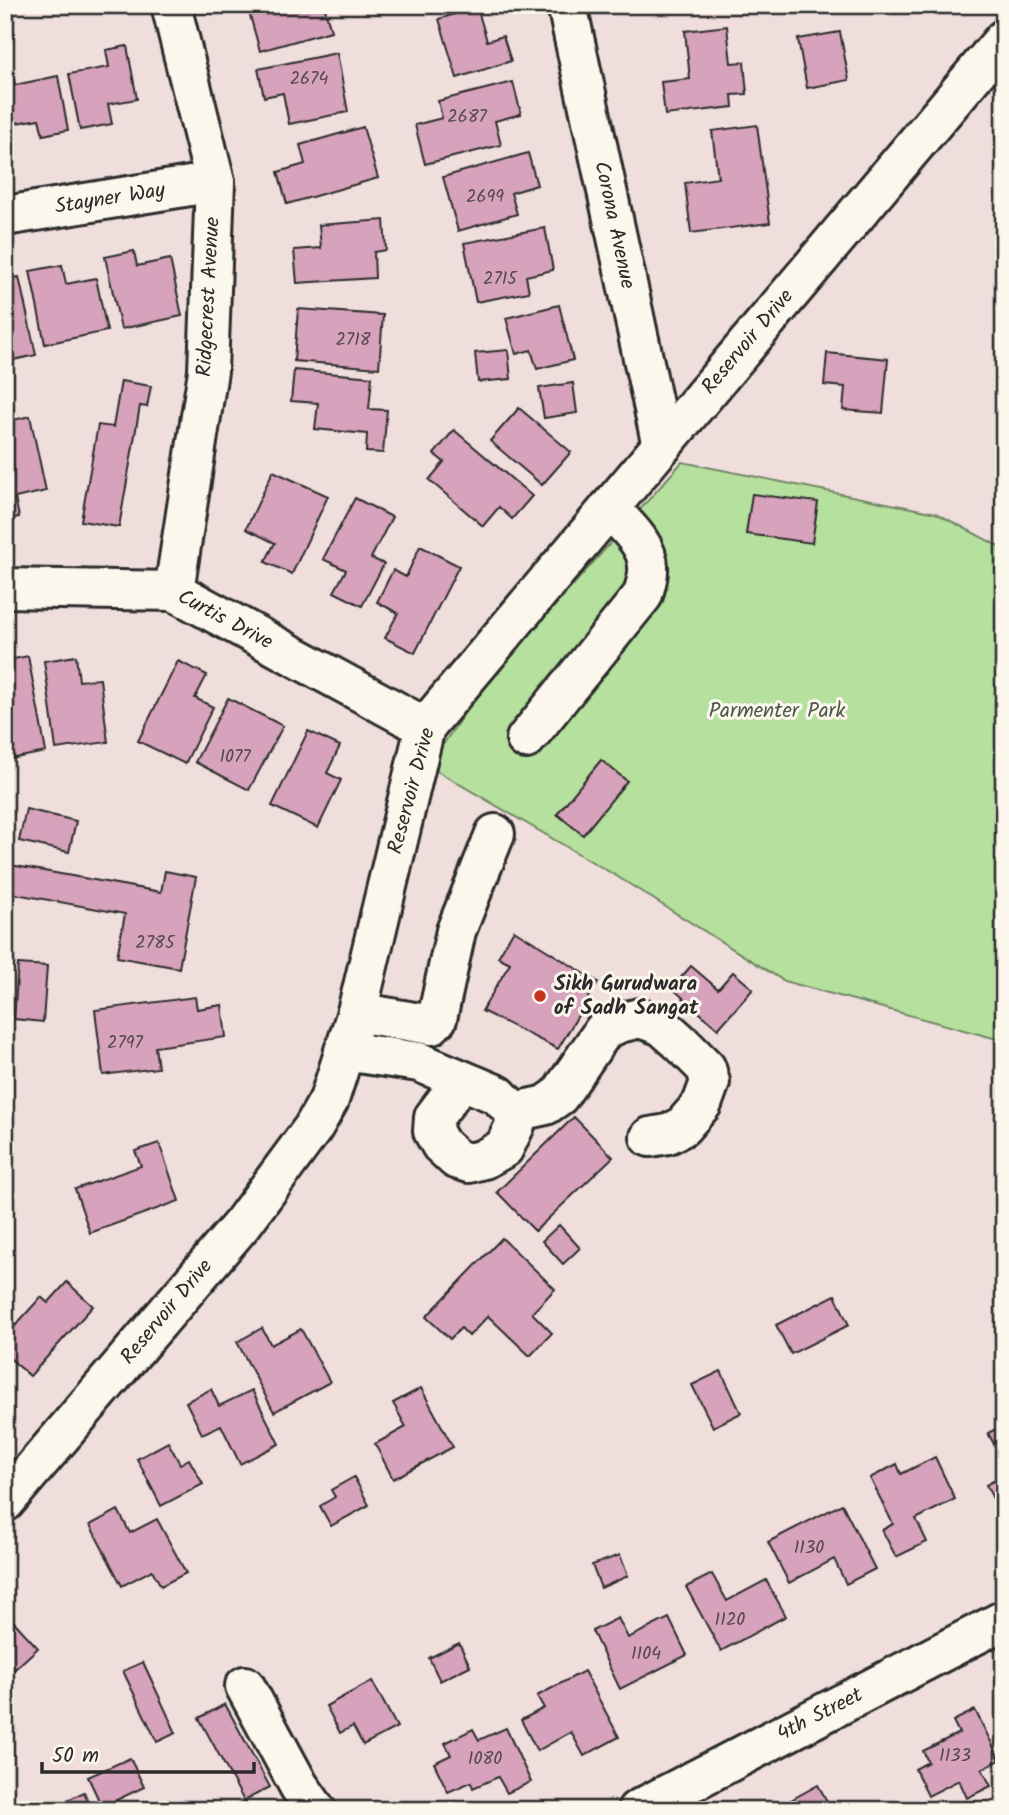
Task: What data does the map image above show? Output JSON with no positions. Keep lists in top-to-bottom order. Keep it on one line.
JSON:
{"streets":{"street":["Stayner Way","Corona Avenue","Ridgecrest Avenue","Reservoir Drive","Curtis Drive","4th Street"]},"crossings":[["Stayner Way","Ridgecrest Avenue"],["Corona Avenue","Reservoir Drive"],["Ridgecrest Avenue","Curtis Drive"],["Reservoir Drive","Curtis Drive"]],"parks":["Parmenter Park"],"places":["Sikh Gurudwara of Sadh Sangat"],"house_numbers":["2674","2687","2699","2715","2718","1077","2785","2797","1130","1120","1104","1133","1080"],"scale_bar":"50 m"}
